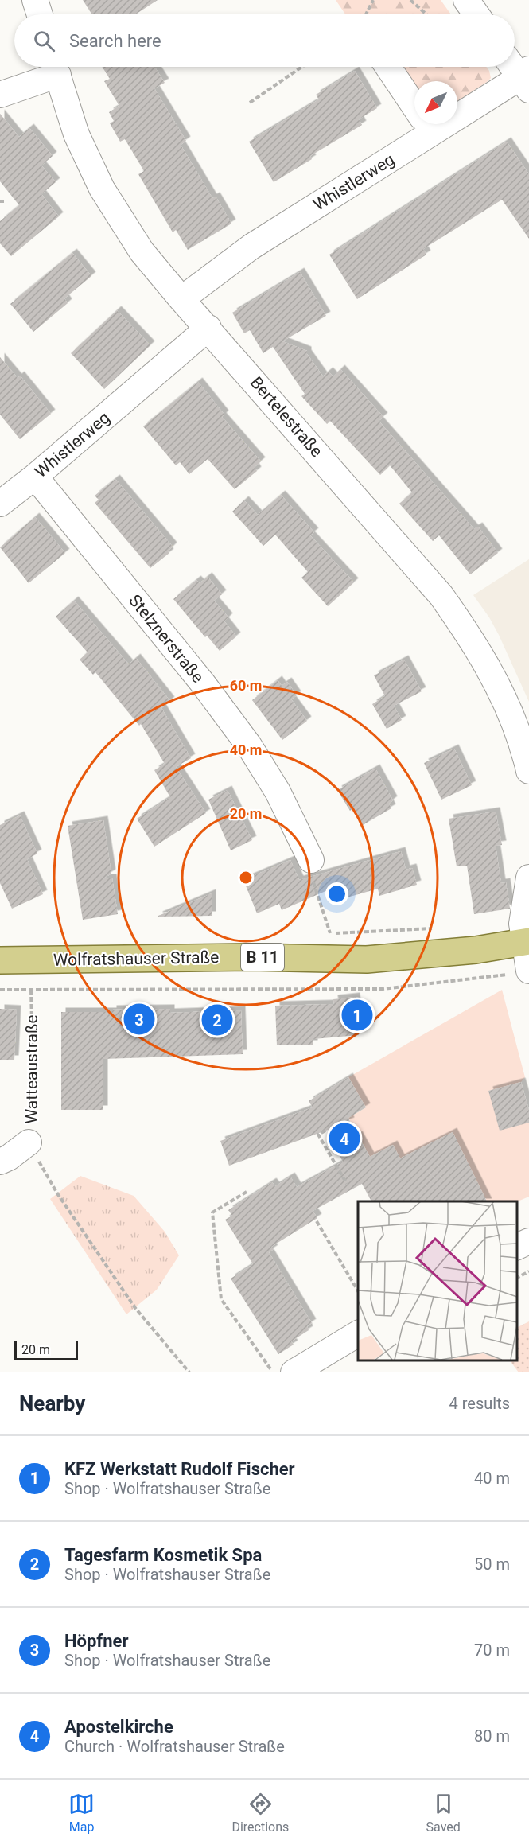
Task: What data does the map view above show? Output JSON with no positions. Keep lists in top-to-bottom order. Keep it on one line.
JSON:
{"streets":{"main road":["B 11","Wolfratshauser Straße"],"street":["Whistlerweg","Bertelestraße","Stelznerstraße","Watteaustraße"]},"crossings":[["Whistlerweg","Bertelestraße"],["Whistlerweg","Stelznerstraße"]],"scale_bar":"20 m","north":"bottom left","page":{"search":"Search here","pins":["1","3","2","4"],"scale":"20 m","heading":["Nearby","4 results"],"list":[{"mark":"1","name":"KFZ Werkstatt Rudolf Fischer","note":"Shop · Wolfratshauser Straße","value":"40 m"},{"mark":"2","name":"Tagesfarm Kosmetik Spa","note":"Shop · Wolfratshauser Straße","value":"50 m"},{"mark":"3","name":"Höpfner","note":"Shop · Wolfratshauser Straße","value":"70 m"},{"mark":"4","name":"Apostelkirche","note":"Church · Wolfratshauser Straße","value":"80 m"}],"nav":["Map","Directions","Saved"]},"rings":["60 m","40 m","20 m"]}
